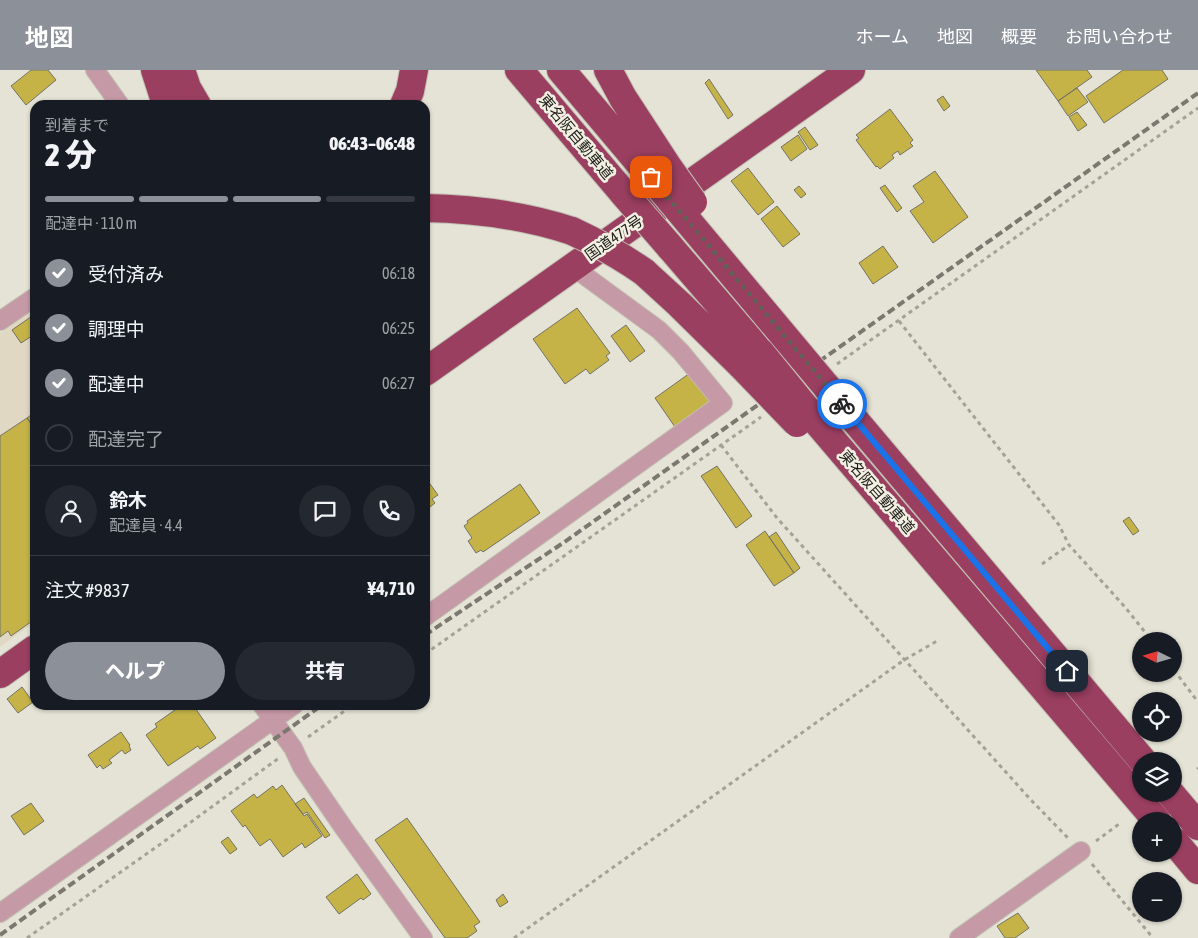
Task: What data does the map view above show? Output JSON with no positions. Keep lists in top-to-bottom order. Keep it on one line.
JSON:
{"streets":{"highway":["東名阪自動車道","国道477号"]},"north":"left","page":{"header":"地図","nav":["ホーム","地図","概要","お問い合わせ"],"heading":["2 分","到着まで","06:43–06:48"],"panel":["鈴木","配達員 · 4.4","注文 #9837","¥4,710"],"bar":"配達中 · 110 m","list":[["受付済み","06:18"],["調理中","06:25"],["配達中","06:27"],"配達完了"],"map_buttons":["+","−"],"buttons":["ヘルプ","共有"]}}
